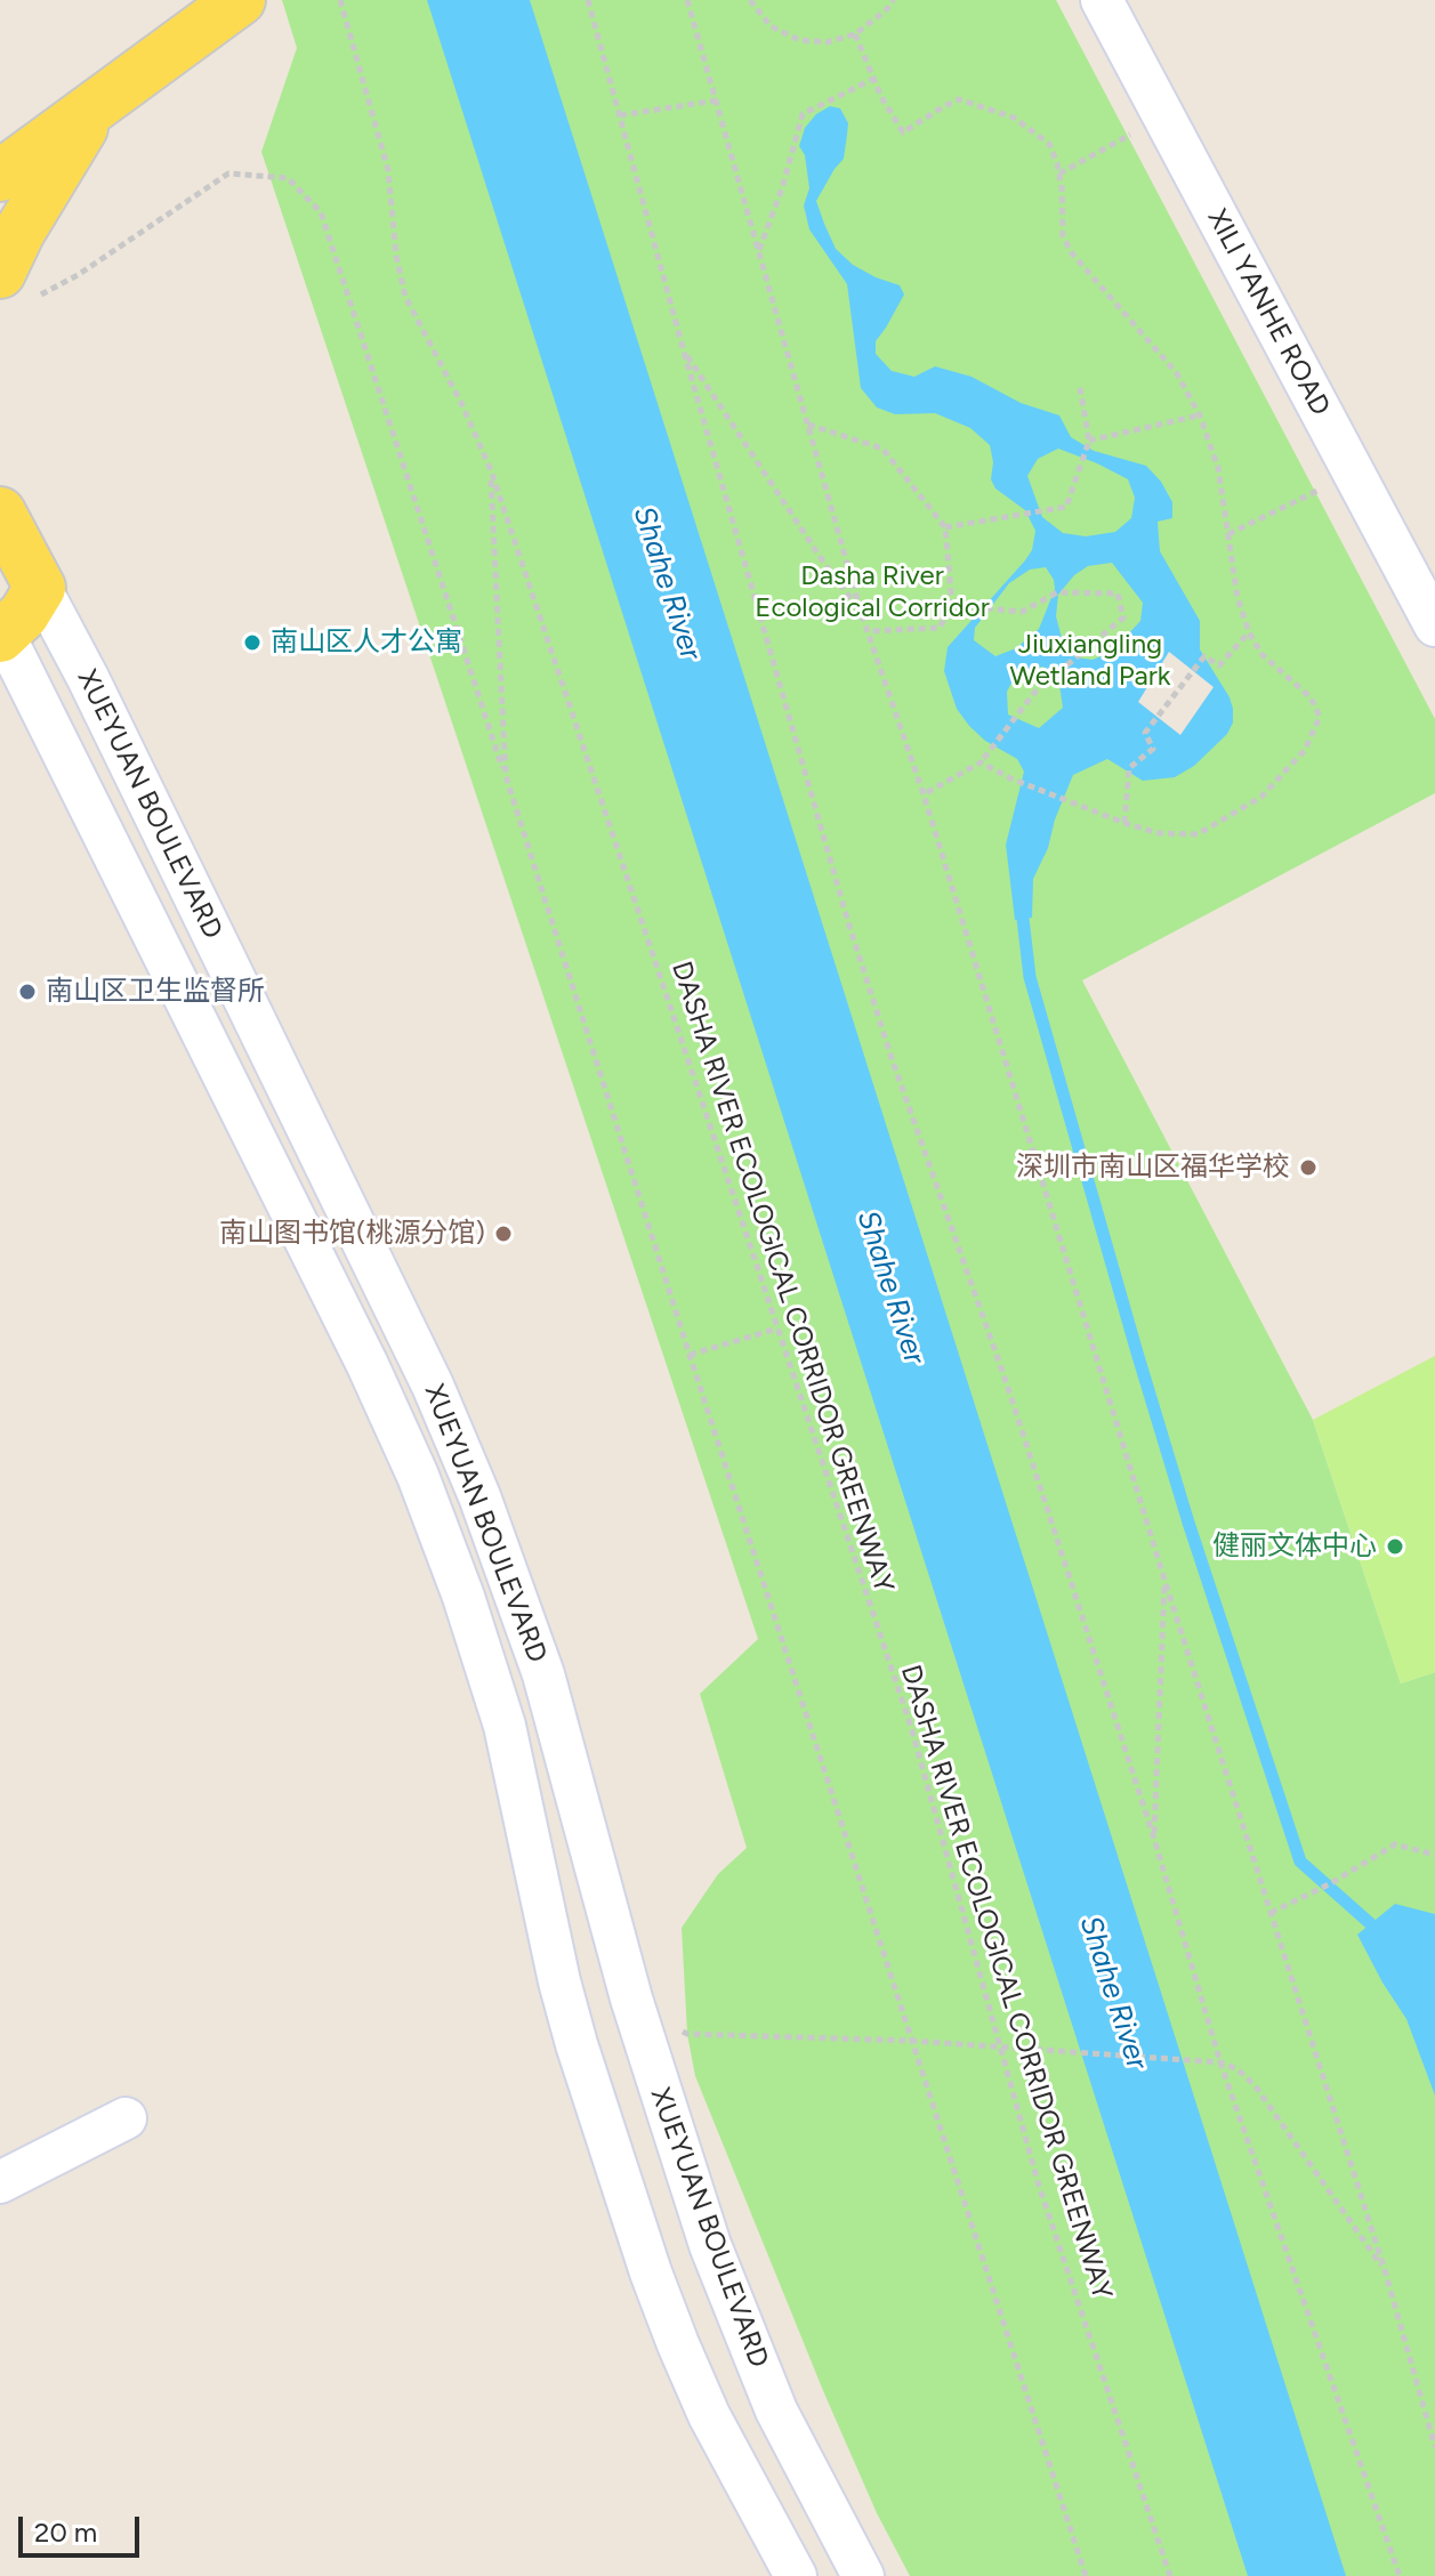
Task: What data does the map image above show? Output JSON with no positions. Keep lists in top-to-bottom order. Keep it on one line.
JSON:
{"streets":{"main road":["XUEYUAN BOULEVARD"],"street":["XILI YANHE ROAD"],"path":["DASHA RIVER ECOLOGICAL CORRIDOR GREENWAY"]},"water":["Shahe River"],"parks":["Dasha River Ecological Corridor","Jiuxiangling Wetland Park"],"places":["南山区人才公寓","南山区卫生监督所","深圳市南山区福华学校","南山图书馆(桃源分馆)","健丽文体中心"],"scale_bar":"20 m"}
